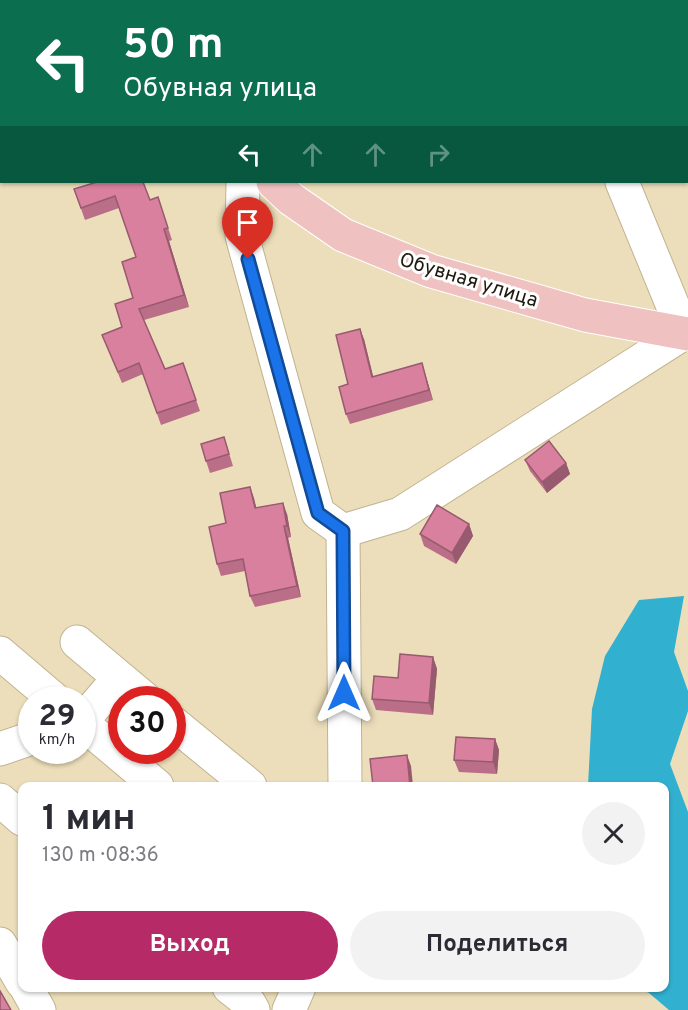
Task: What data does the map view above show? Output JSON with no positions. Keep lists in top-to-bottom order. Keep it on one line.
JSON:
{"streets":{"main road":["Обувная улица"]},"page":{"turn":["50 m","Обувная улица"],"speed":"29 km/h","limit":"30","heading":["1 мин","130 m · 08:36"],"buttons":["Выход","Поделиться"]}}
